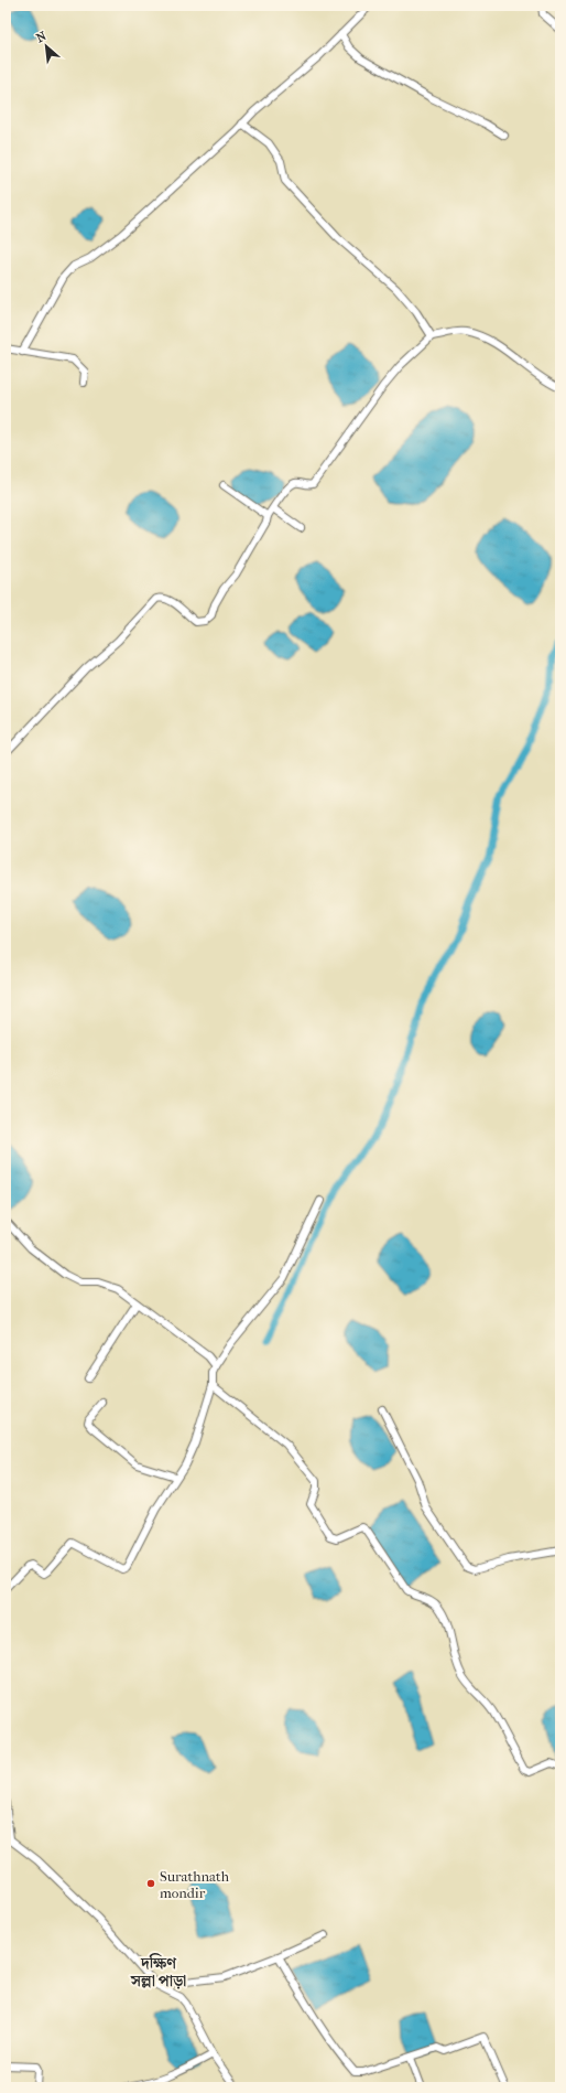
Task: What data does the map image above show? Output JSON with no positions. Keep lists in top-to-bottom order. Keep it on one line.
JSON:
{"districts":["দক্ষিণ সল্লা পাড়া"],"places":["Surathnath mondir"],"north":"top left"}
